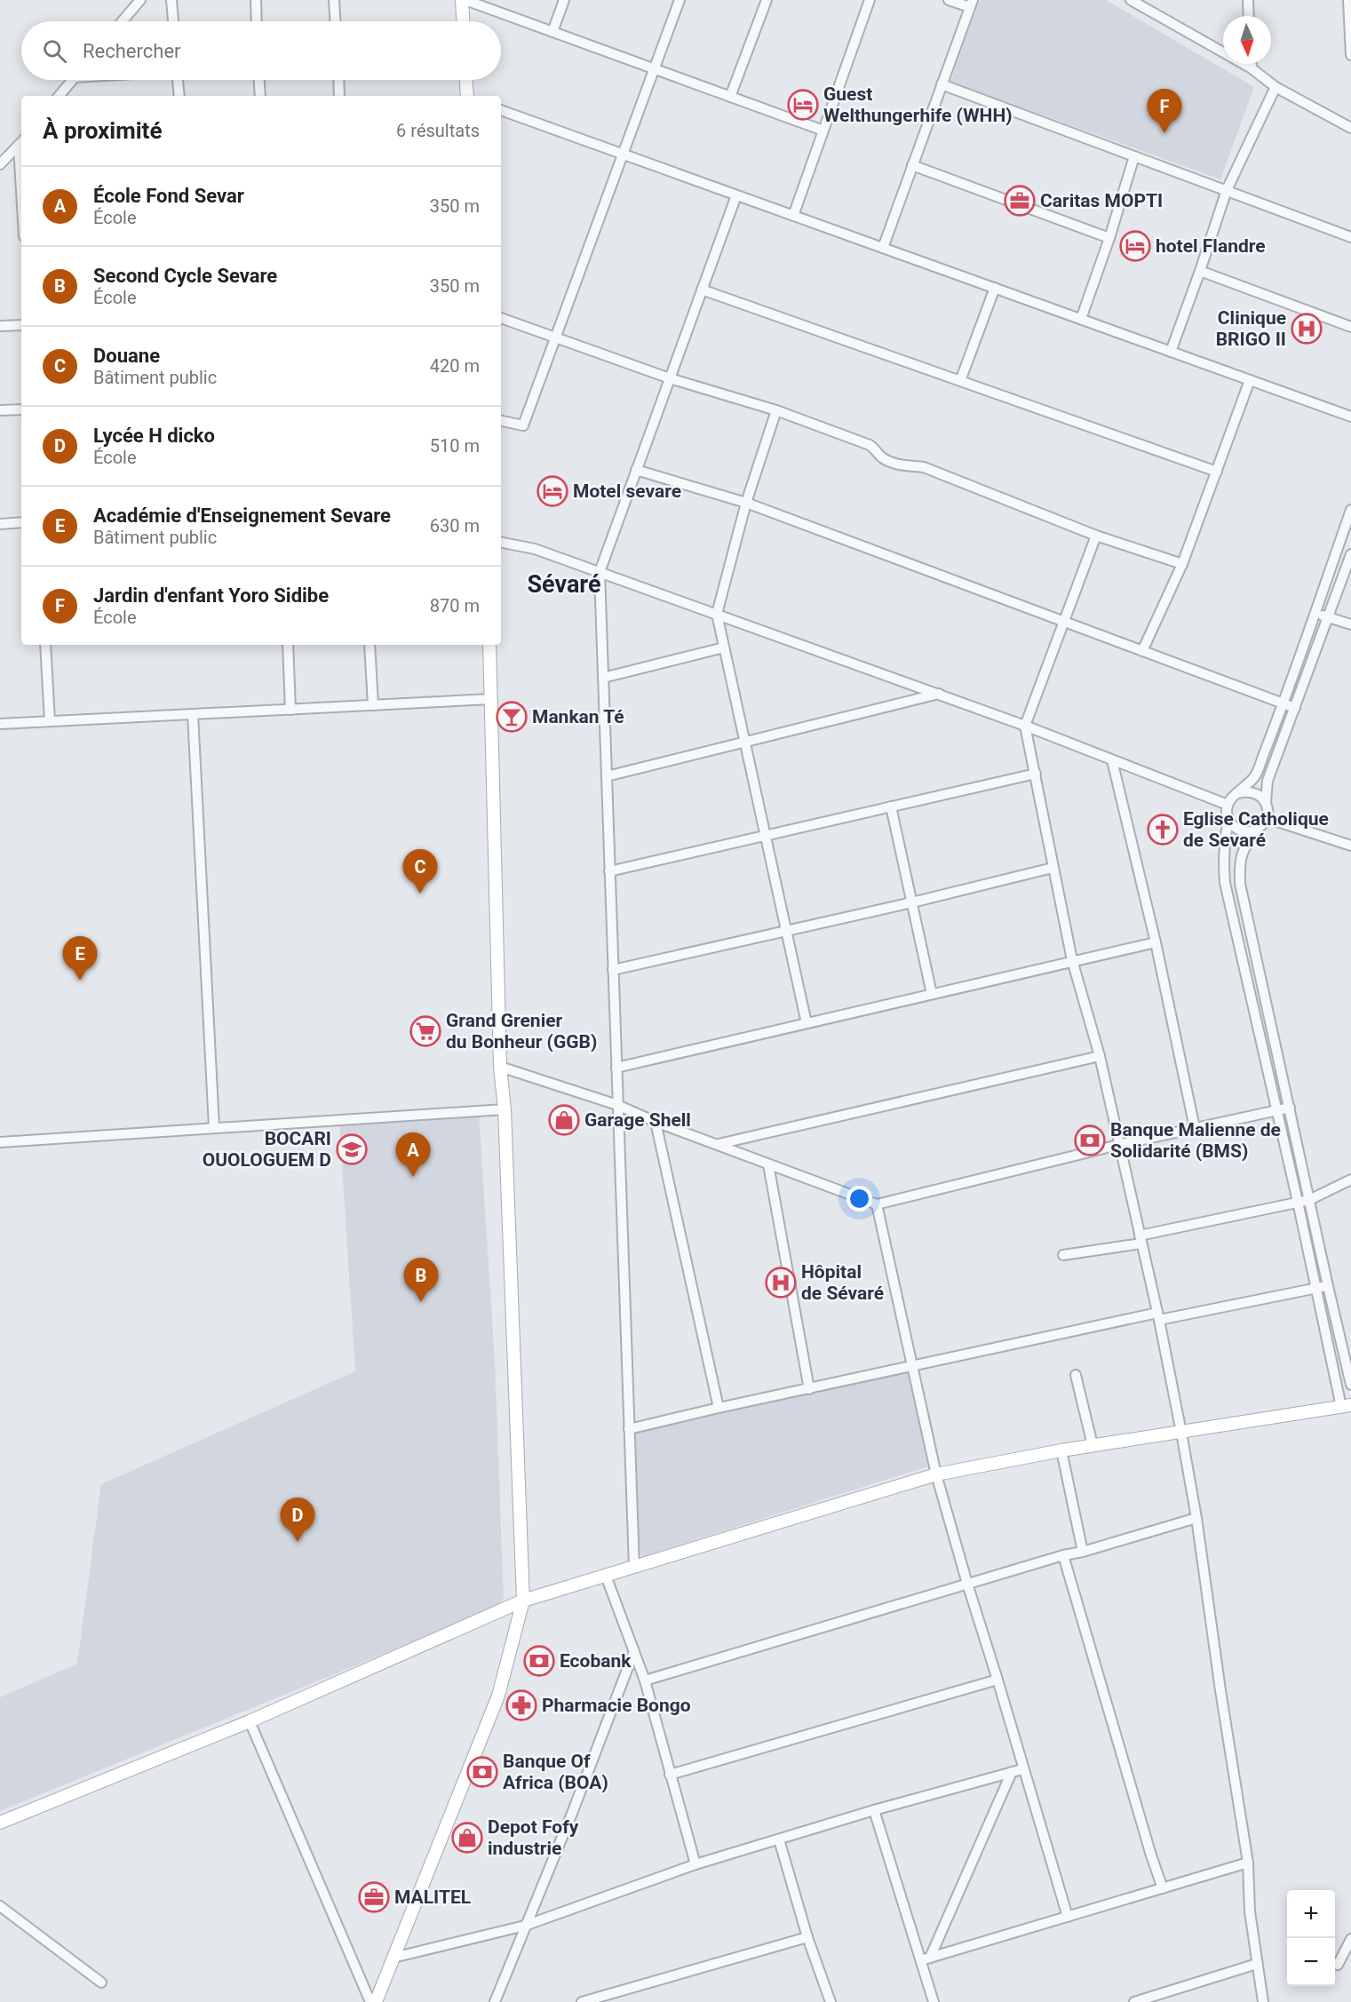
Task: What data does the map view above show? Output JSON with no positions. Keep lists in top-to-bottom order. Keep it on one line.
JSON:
{"districts":["Sévaré"],"places":{"hotel":["Guest Welthungerhife (WHH)","hotel Flandre","Motel sevare"],"office":["Caritas MOPTI","MALITEL"],"hospital":["Clinique BRIGO II","Hôpital de Sévaré"],"bar":["Mankan Té"],"church":["Eglise Catholique de Sevaré"],"supermarket":["Grand Grenier du Bonheur (GGB)"],"shop":["Garage Shell","Depot Fofy industrie"],"bank":["Banque Malienne de Solidarité (BMS)","Ecobank","Banque Of Africa (BOA)"],"school or university":["BOCARI OUOLOGUEM D"],"pharmacy":["Pharmacie Bongo"]},"north":"bottom","page":{"search":"Rechercher","pins":["F","C","E","A","B","D"],"heading":["À proximité","6 résultats"],"list":[{"mark":"A","name":"École Fond Sevar","note":"École","value":"350 m"},{"mark":"B","name":"Second Cycle Sevare","note":"École","value":"350 m"},{"mark":"C","name":"Douane","note":"Bâtiment public","value":"420 m"},{"mark":"D","name":"Lycée H dicko","note":"École","value":"510 m"},{"mark":"E","name":"Académie d'Enseignement Sevare","note":"Bâtiment public","value":"630 m"},{"mark":"F","name":"Jardin d'enfant Yoro Sidibe","note":"École","value":"870 m"}],"map_buttons":["+","−"]}}
